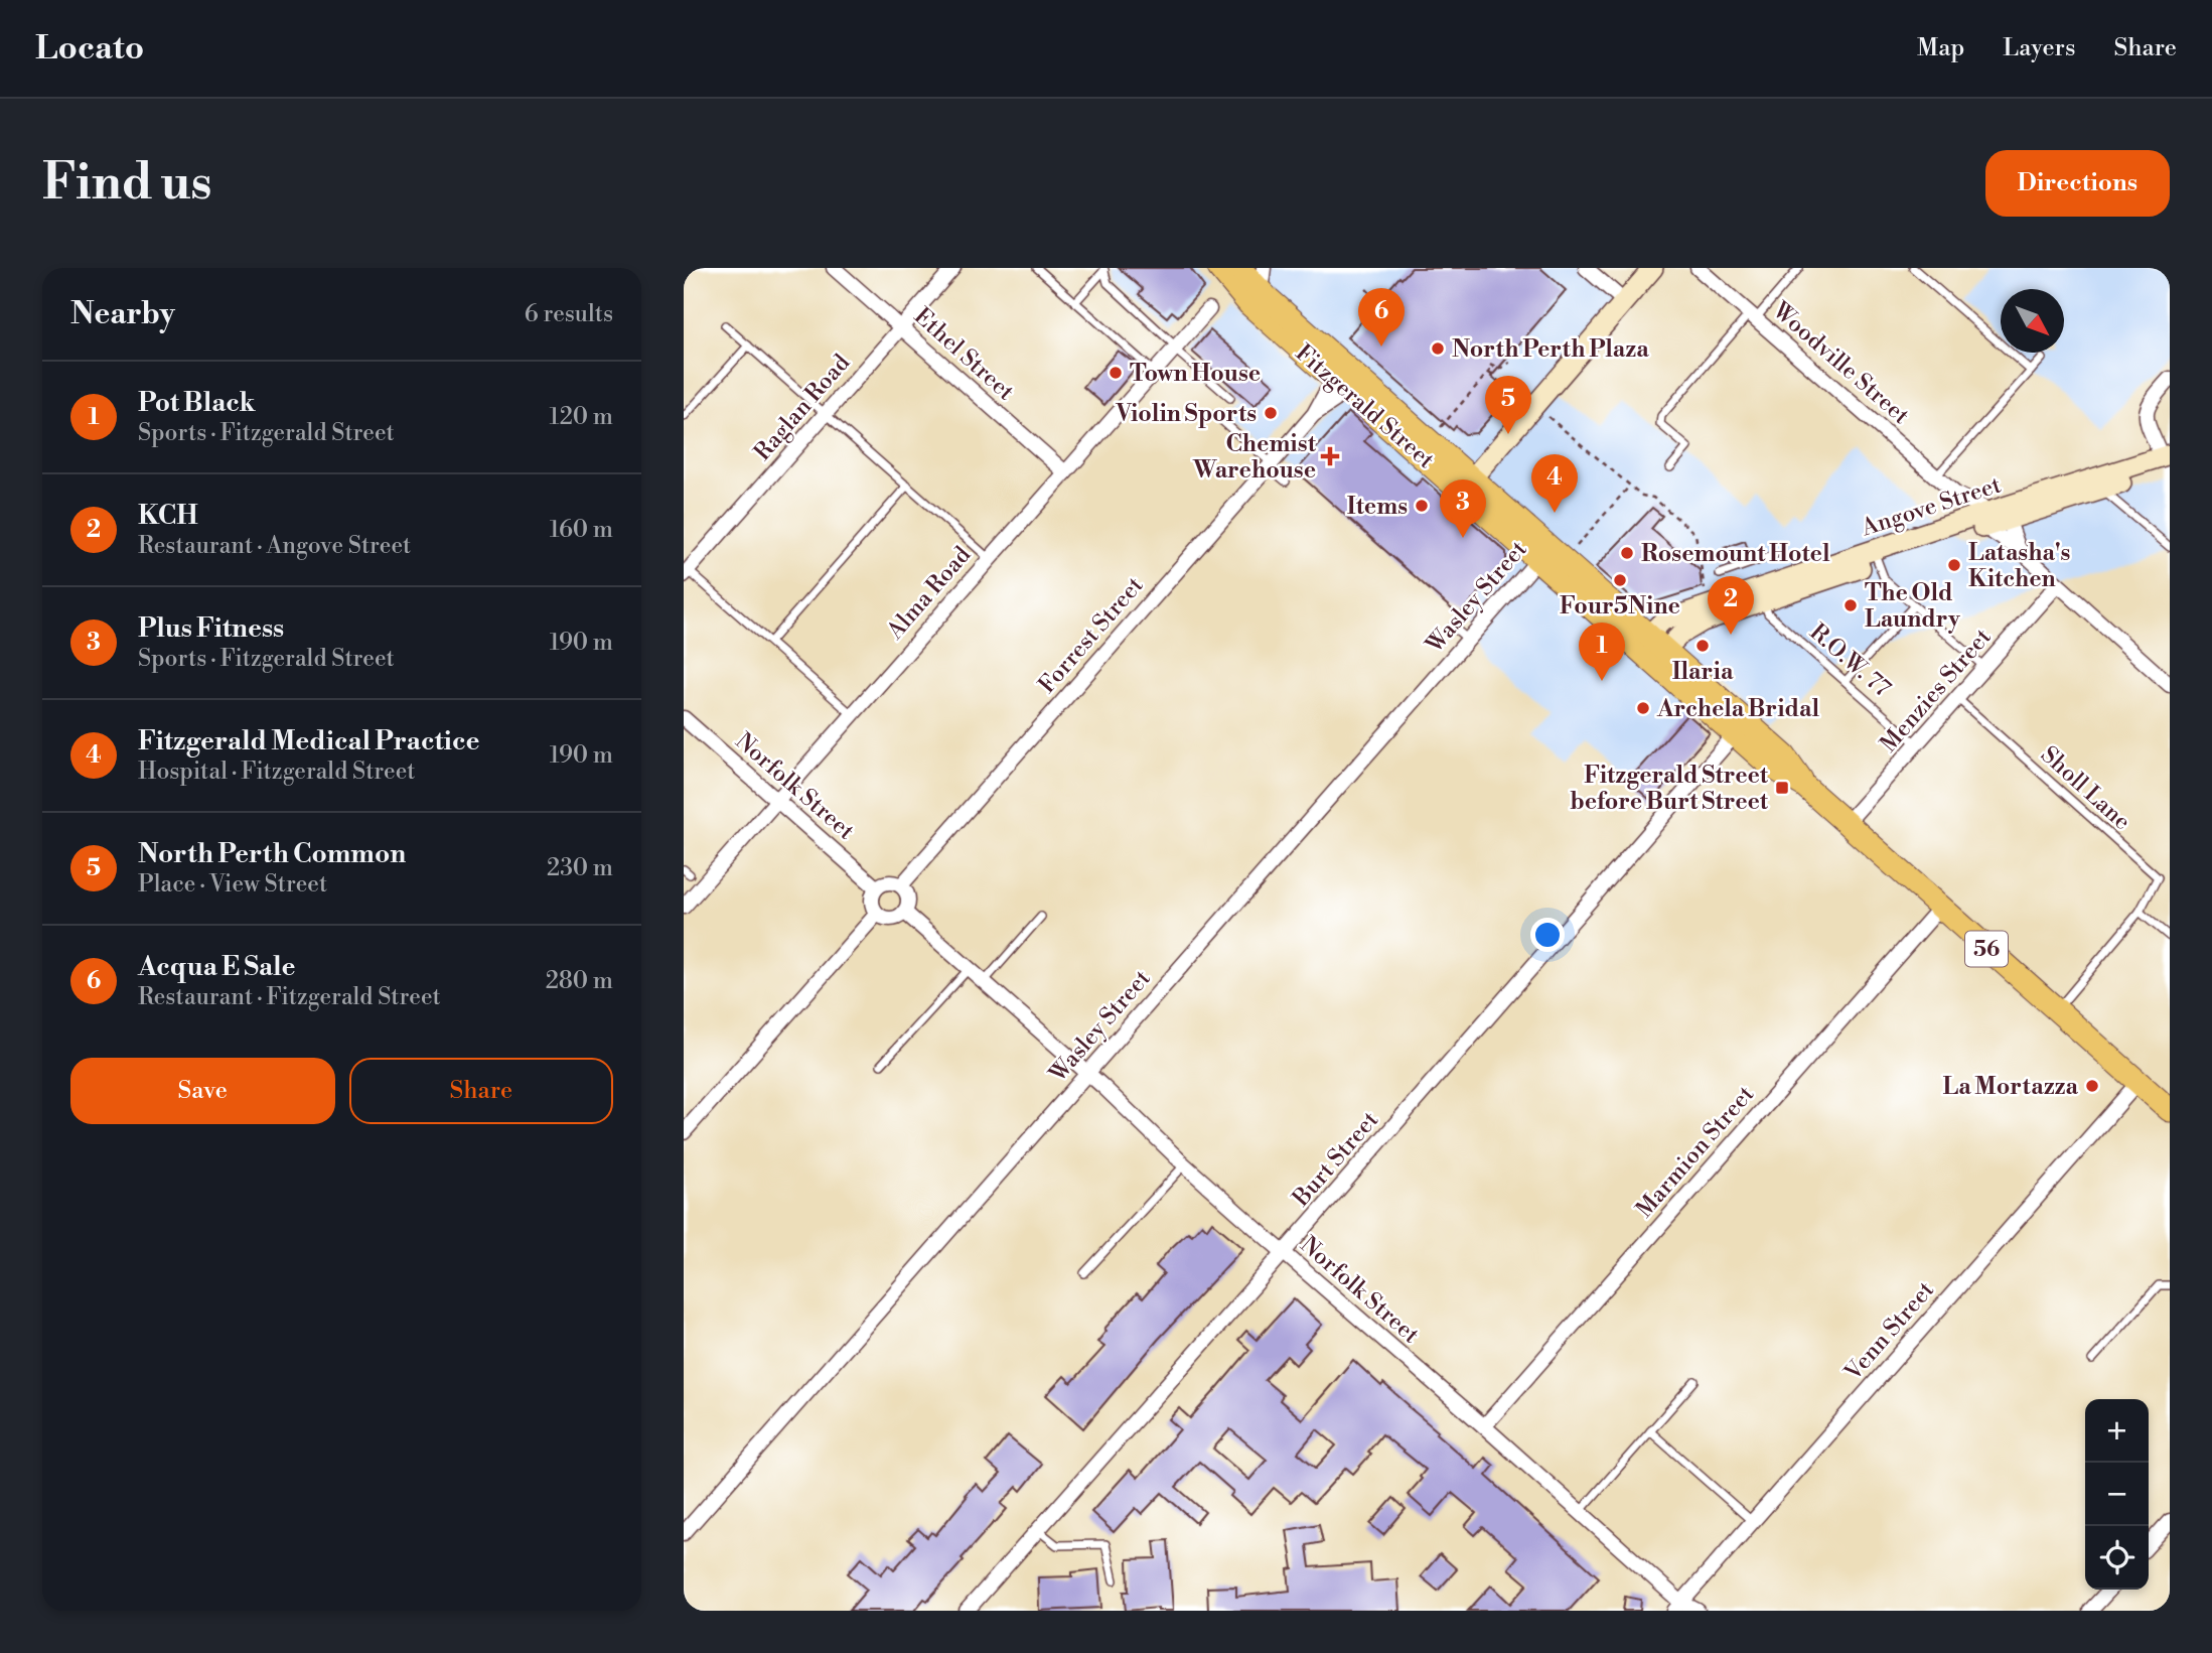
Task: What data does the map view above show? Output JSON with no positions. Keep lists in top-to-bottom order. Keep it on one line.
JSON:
{"streets":{"main road":["Fitzgerald Street","Angove Street","56"],"street":["Ethel Street","Woodville Street","Raglan Road","Alma Road","Wasley Street","Forrest Street","Menzies Street","Norfolk Street","Marmion Street","Burt Street","Venn Street"],"lane":["R.O.W. 77","Sholl Lane"]},"crossings":[["Ethel Street","Raglan Road"],["Ethel Street","Alma Road"],["Woodville Street","Angove Street"],["Woodville Street","Menzies Street"],["Fitzgerald Street","Angove Street"],["Fitzgerald Street","Wasley Street"],["Fitzgerald Street","Forrest Street"],["Fitzgerald Street","Menzies Street"],["Fitzgerald Street","Sholl Lane"],["Fitzgerald Street","Marmion Street"],["Fitzgerald Street","Burt Street"],["Fitzgerald Street","Venn Street"],["Angove Street","R.O.W. 77"],["Alma Road","Norfolk Street"],["Wasley Street","Norfolk Street"],["Forrest Street","Norfolk Street"],["R.O.W. 77","Menzies Street"],["Menzies Street","Sholl Lane"],["Norfolk Street","Marmion Street"],["Norfolk Street","Burt Street"],["Norfolk Street","Venn Street"]],"places":{"other":["North Perth Plaza","Town House","Violin Sports","Items","Rosemount Hotel","Latasha's Kitchen","Four5Nine","The Old Laundry","Ilaria","Archela Bridal","La Mortazza"],"health":["Chemist Warehouse"],"transit":["Fitzgerald Street before Burt Street"]},"north":"bottom right","page":{"header":"Locato","nav":["Map","Layers","Share"],"buttons":["Directions",["Save","Share"]],"title":"Find us","heading":["Nearby","6 results"],"pins":["6","5","4","3","2","1"],"list":[{"mark":"1","name":"Pot Black","note":"Sports · Fitzgerald Street","value":"120 m"},{"mark":"2","name":"KCH","note":"Restaurant · Angove Street","value":"160 m"},{"mark":"3","name":"Plus Fitness","note":"Sports · Fitzgerald Street","value":"190 m"},{"mark":"4","name":"Fitzgerald Medical Practice","note":"Hospital · Fitzgerald Street","value":"190 m"},{"mark":"5","name":"North Perth Common","note":"Place · View Street","value":"230 m"},{"mark":"6","name":"Acqua E Sale","note":"Restaurant · Fitzgerald Street","value":"280 m"}],"map_buttons":["+","−"]}}
